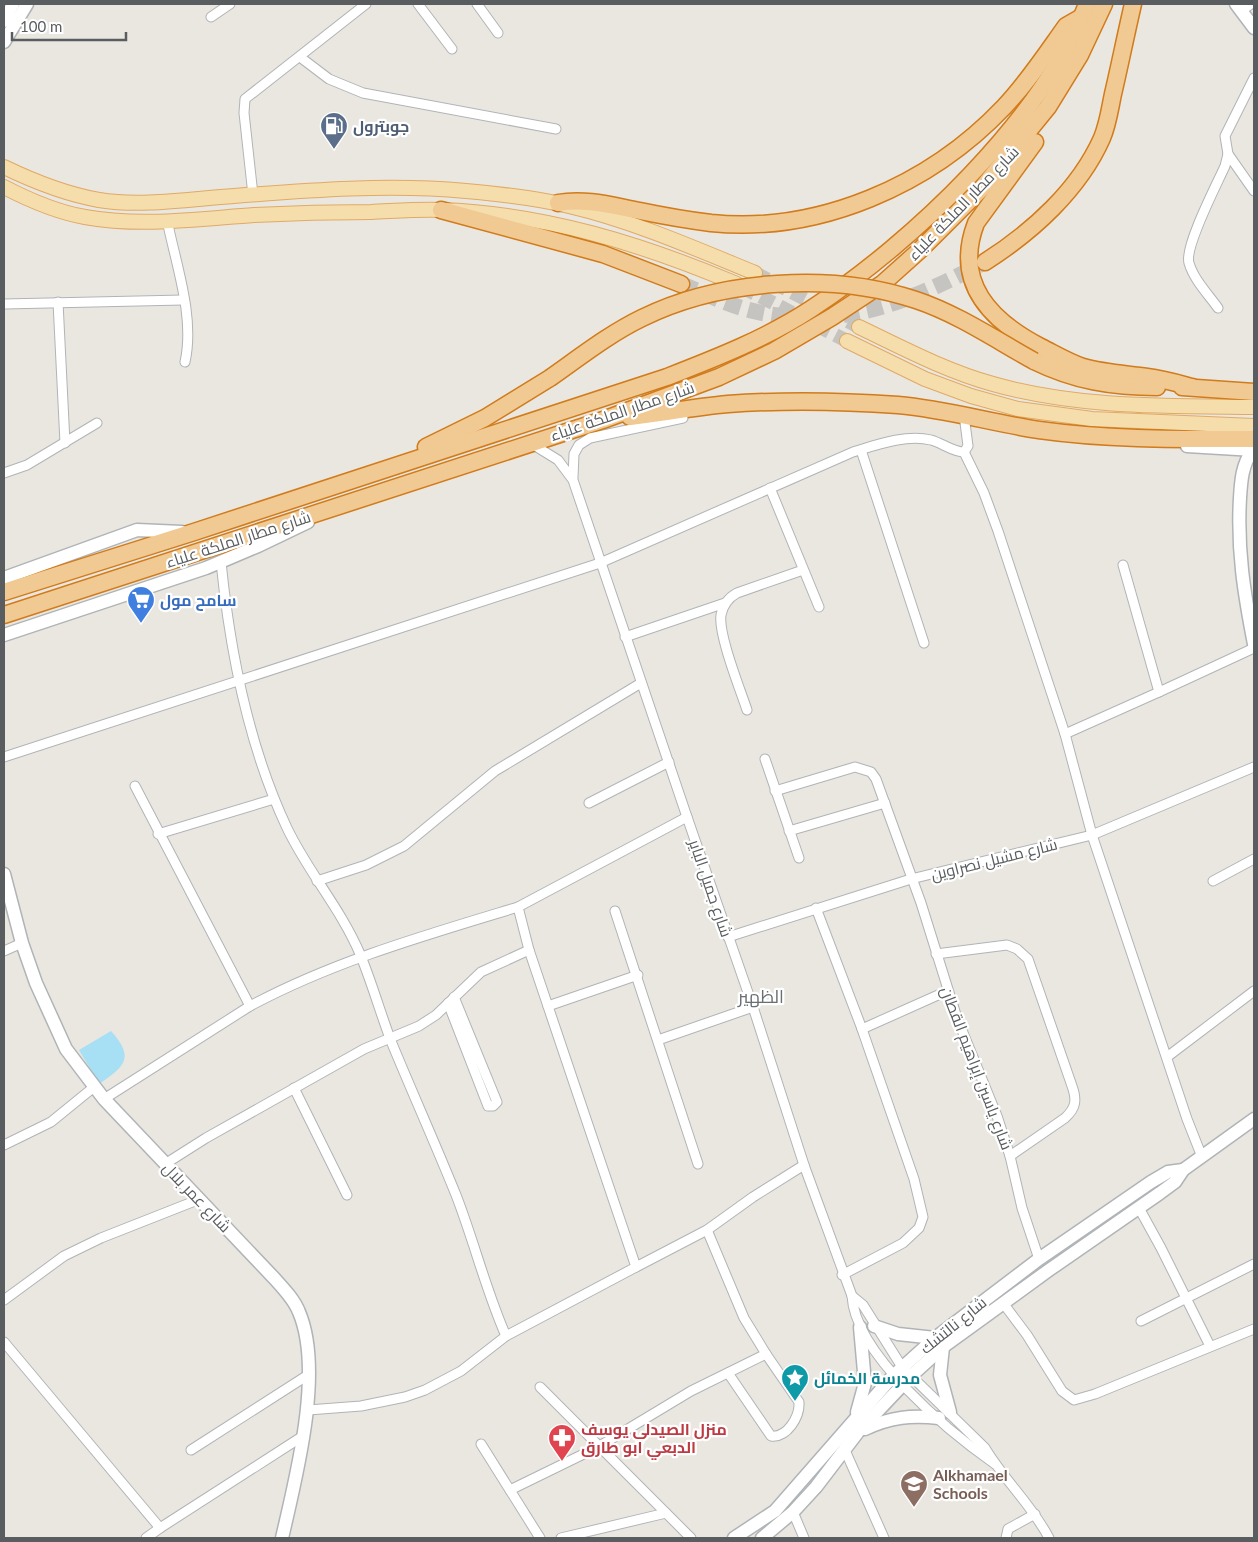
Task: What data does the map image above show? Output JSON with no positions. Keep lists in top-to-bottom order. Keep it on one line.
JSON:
{"streets":{"highway":["شارع مطار الملكة علياء"],"street":["شارع مشيل نصراوين","شارع جميل الباير","شارع ياسين إبراهيم القطان","شارع عمر بلال","شارع نالتشك"]},"crossings":[["شارع مطار الملكة علياء","شارع جميل الباير"],["شارع مشيل نصراوين","شارع جميل الباير"],["شارع مشيل نصراوين","شارع ياسين إبراهيم القطان"],["شارع جميل الباير","شارع نالتشك"],["شارع ياسين إبراهيم القطان","شارع نالتشك"]],"districts":["الظهير"],"places":{"fuel station":["جوبترول"],"supermarket":["سامح مول"],"place":["مدرسة الخمائل"],"pharmacy":["منزل الصيدلي يوسف الدبعي ابو طارق"],"school or university":["Alkhamael Schools"]},"scale_bar":"100 m"}
